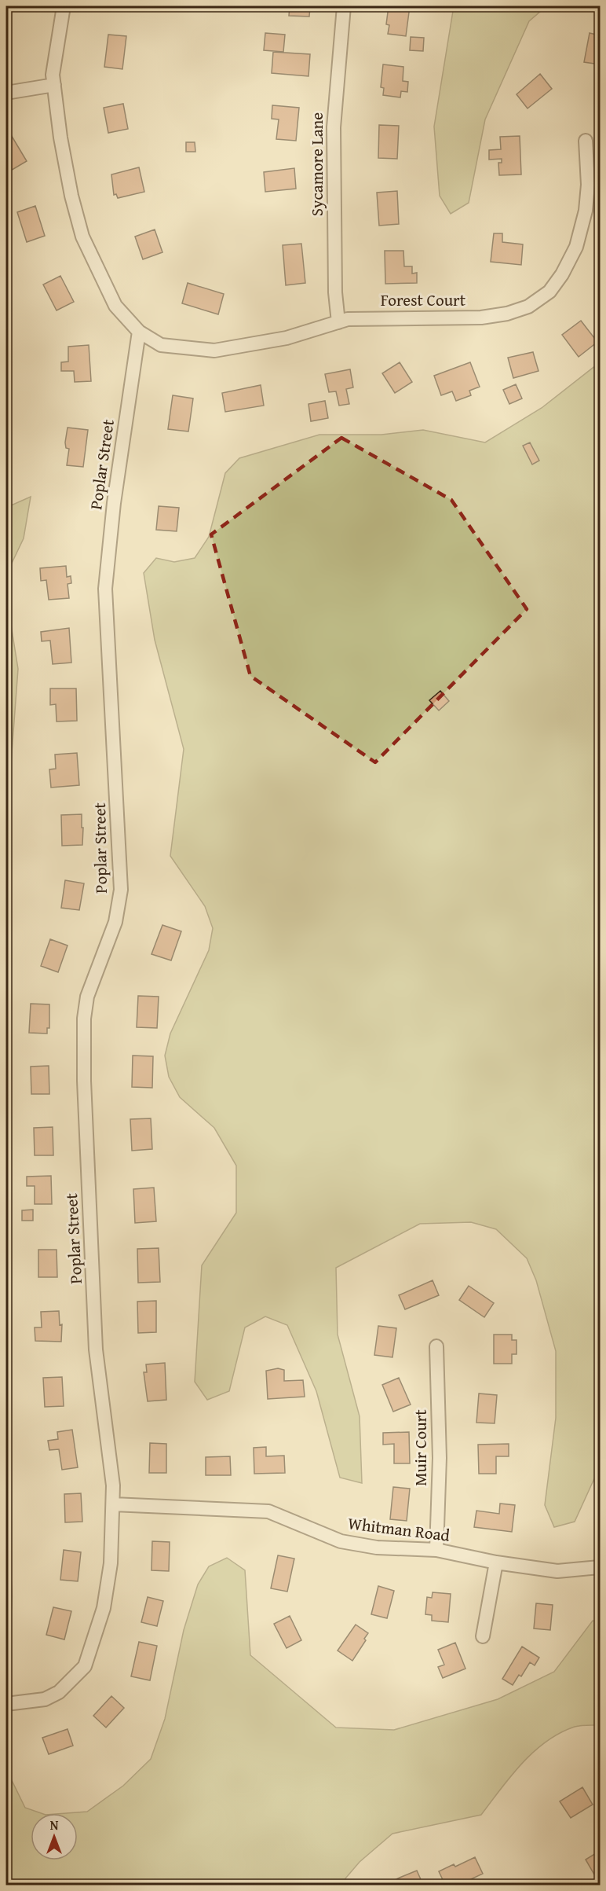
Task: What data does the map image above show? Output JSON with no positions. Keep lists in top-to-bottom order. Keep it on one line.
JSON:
{"streets":{"street":["Sycamore Lane","Forest Court","Poplar Street","Muir Court","Whitman Road"]},"crossings":[["Sycamore Lane","Forest Court"],["Forest Court","Poplar Street"],["Poplar Street","Whitman Road"],["Muir Court","Whitman Road"]],"north":"top"}
